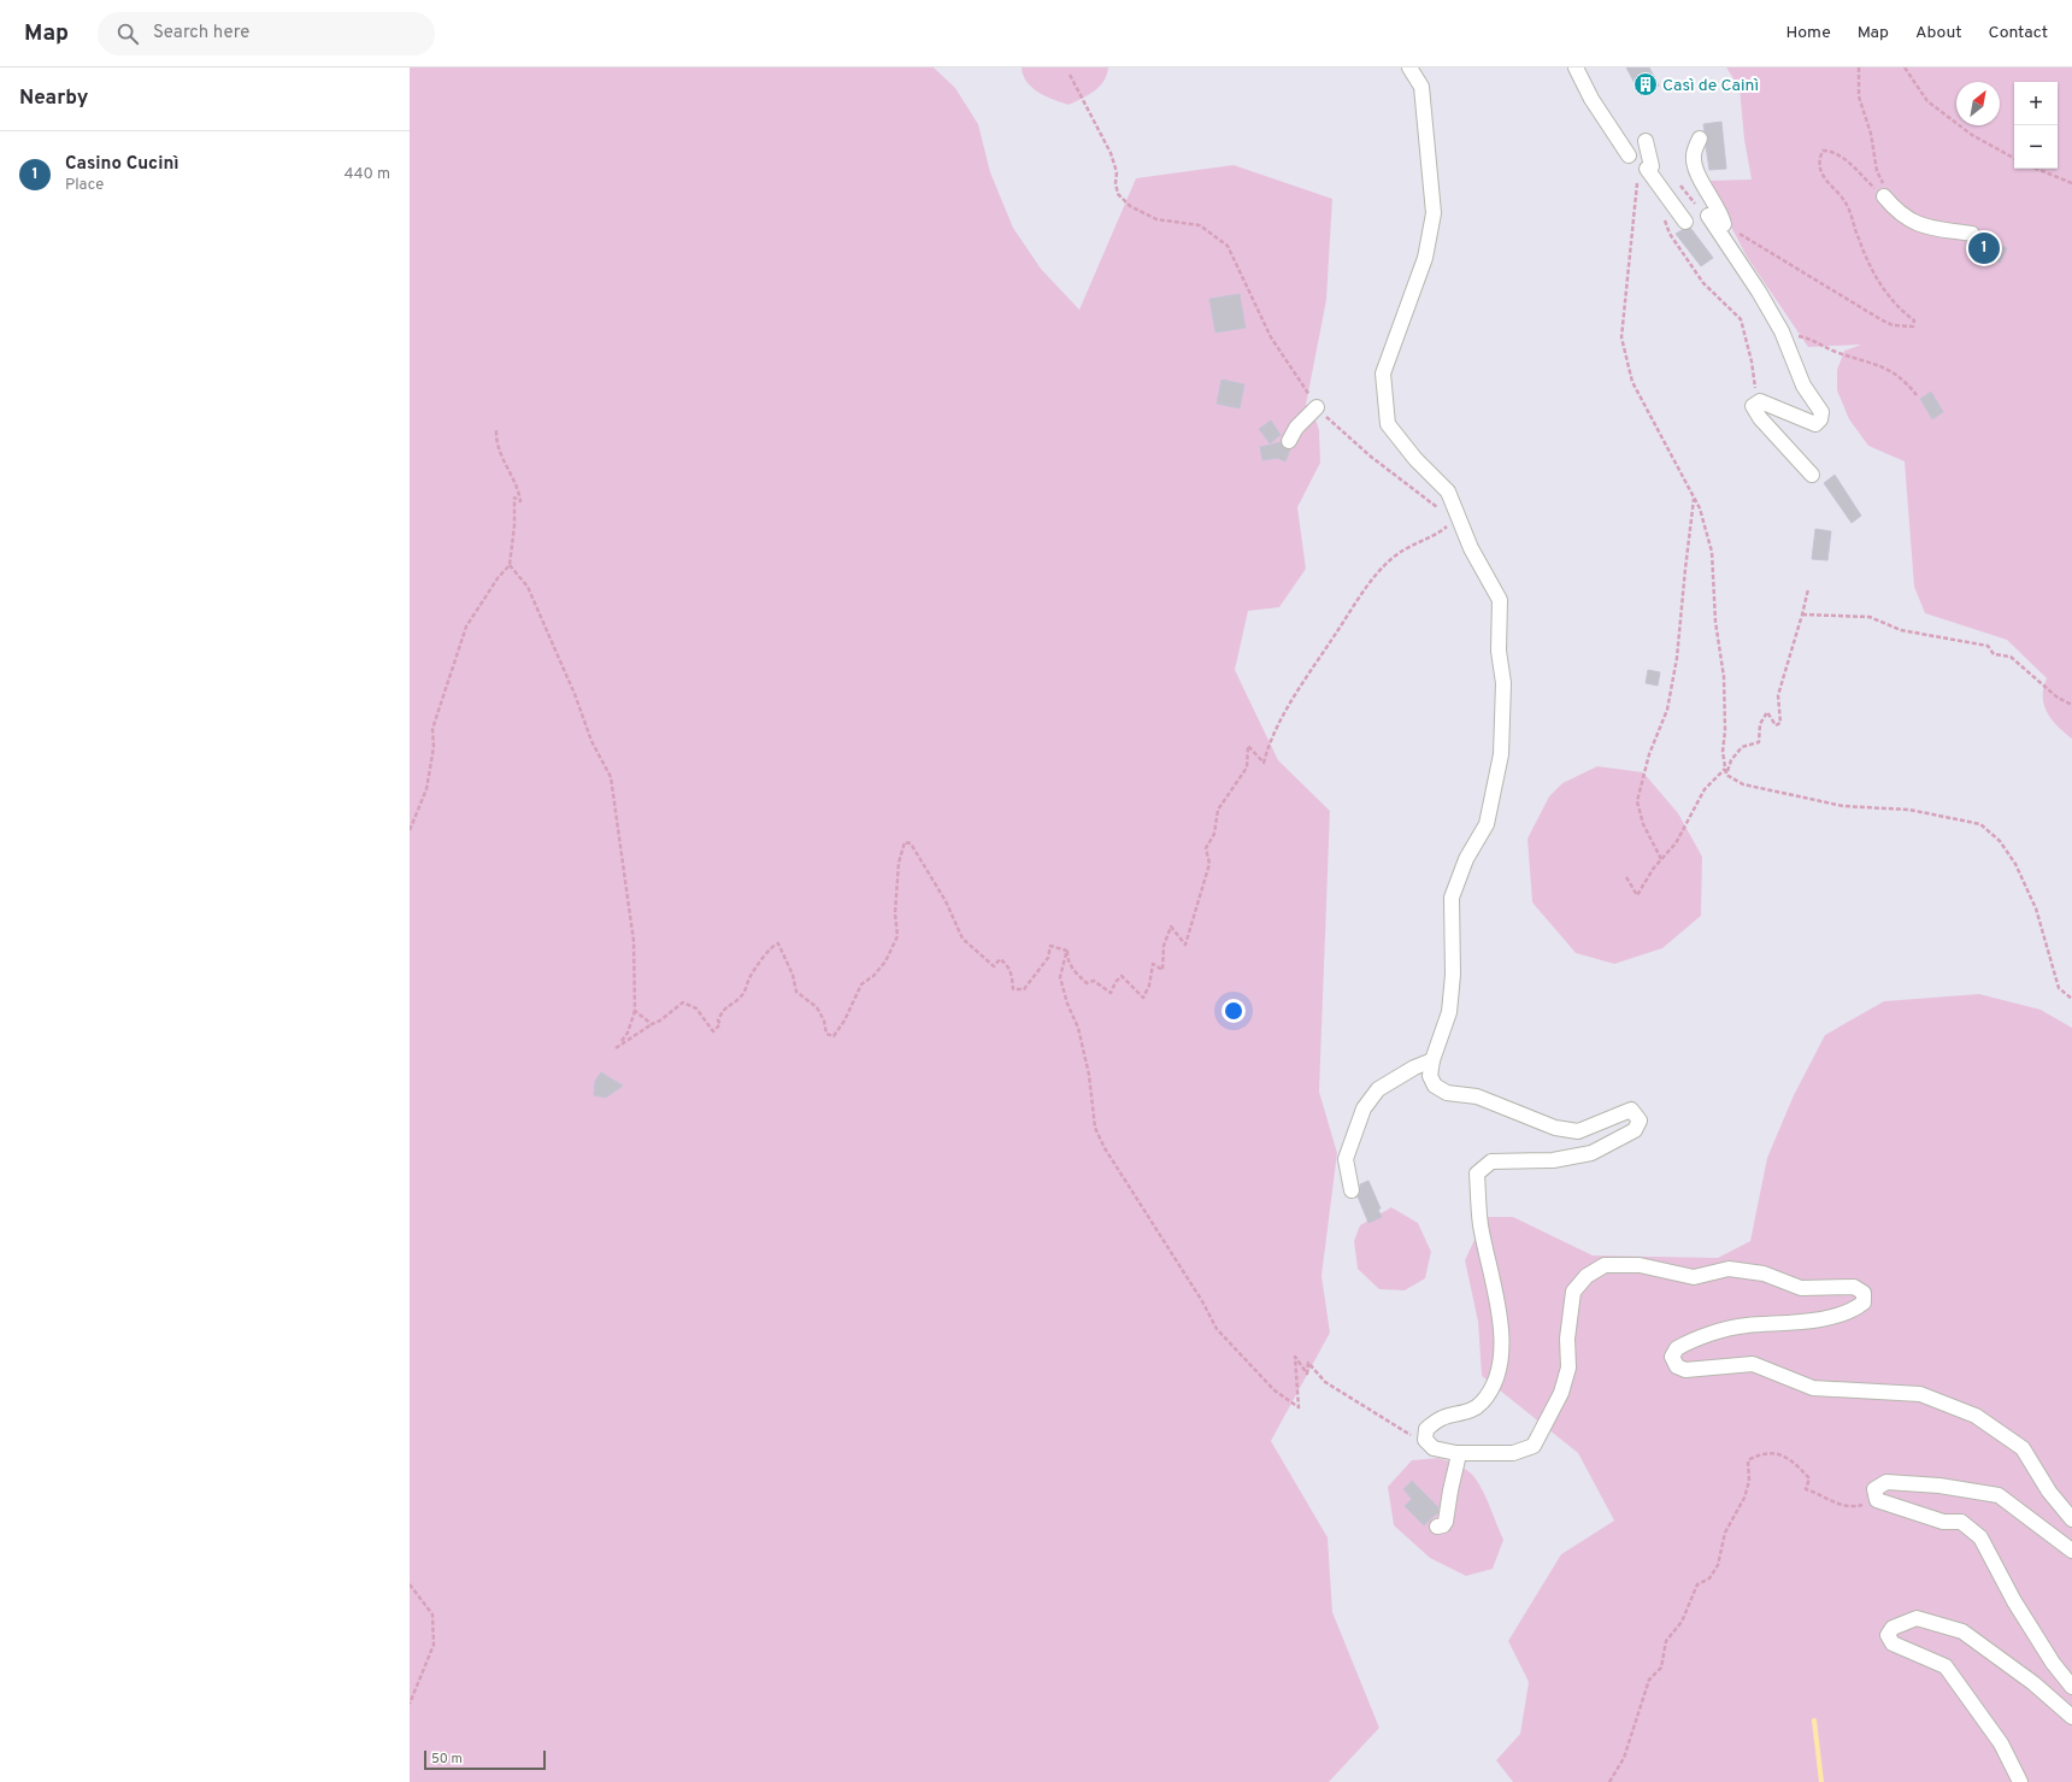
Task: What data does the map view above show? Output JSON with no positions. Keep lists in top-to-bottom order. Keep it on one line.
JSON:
{"places":{"building":["Casì de Cainì"]},"scale_bar":"50 m","north":"top right","page":{"header":"Map","search":"Search here","nav":["Home","Map","About","Contact"],"heading":"Nearby","map_buttons":["+","−"],"list":[{"mark":"1","name":"Casino Cucinì","note":"Place","value":"440 m"}],"pins":"1","scale":"50 m"}}
